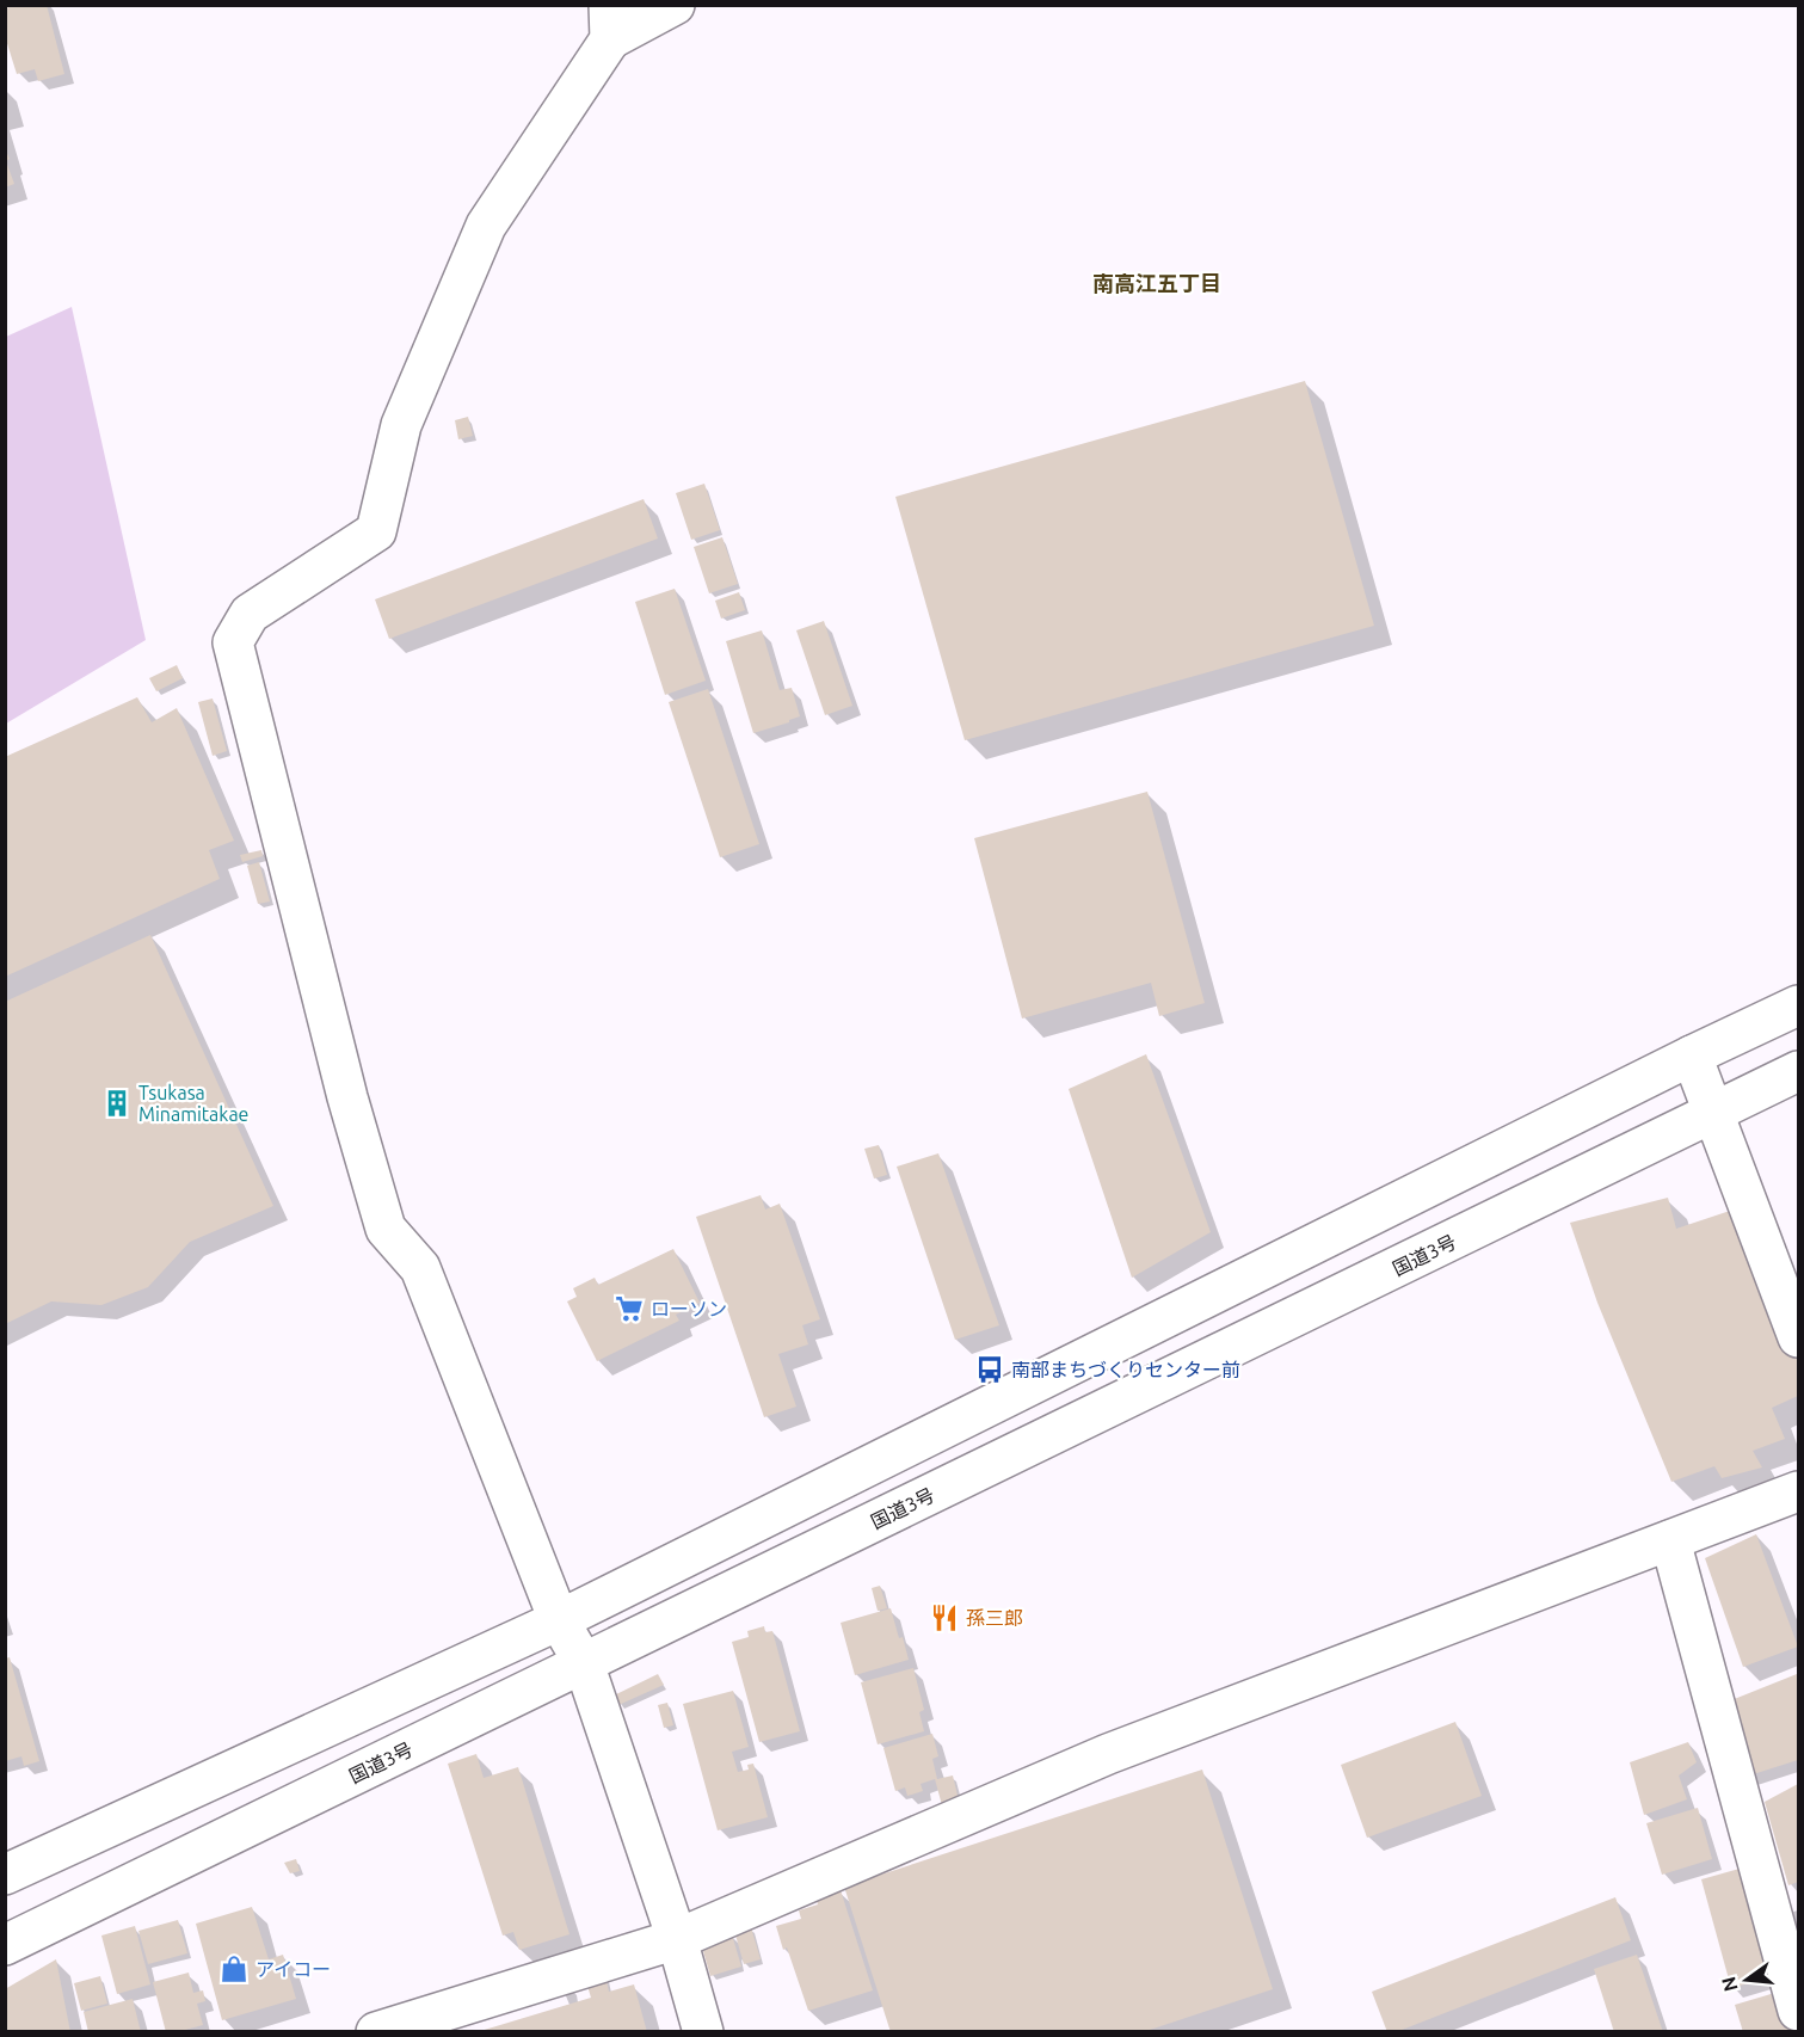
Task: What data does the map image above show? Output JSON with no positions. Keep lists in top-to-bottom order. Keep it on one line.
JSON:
{"streets":{"main road":["国道3号"]},"districts":["南高江五丁目"],"places":{"building":["Tsukasa Minamitakae"],"supermarket":["ローソン"],"bus stop":["南部まちづくりセンター前"],"restaurant":["孫三郎"],"shop":["アイコー"]},"north":"left"}
